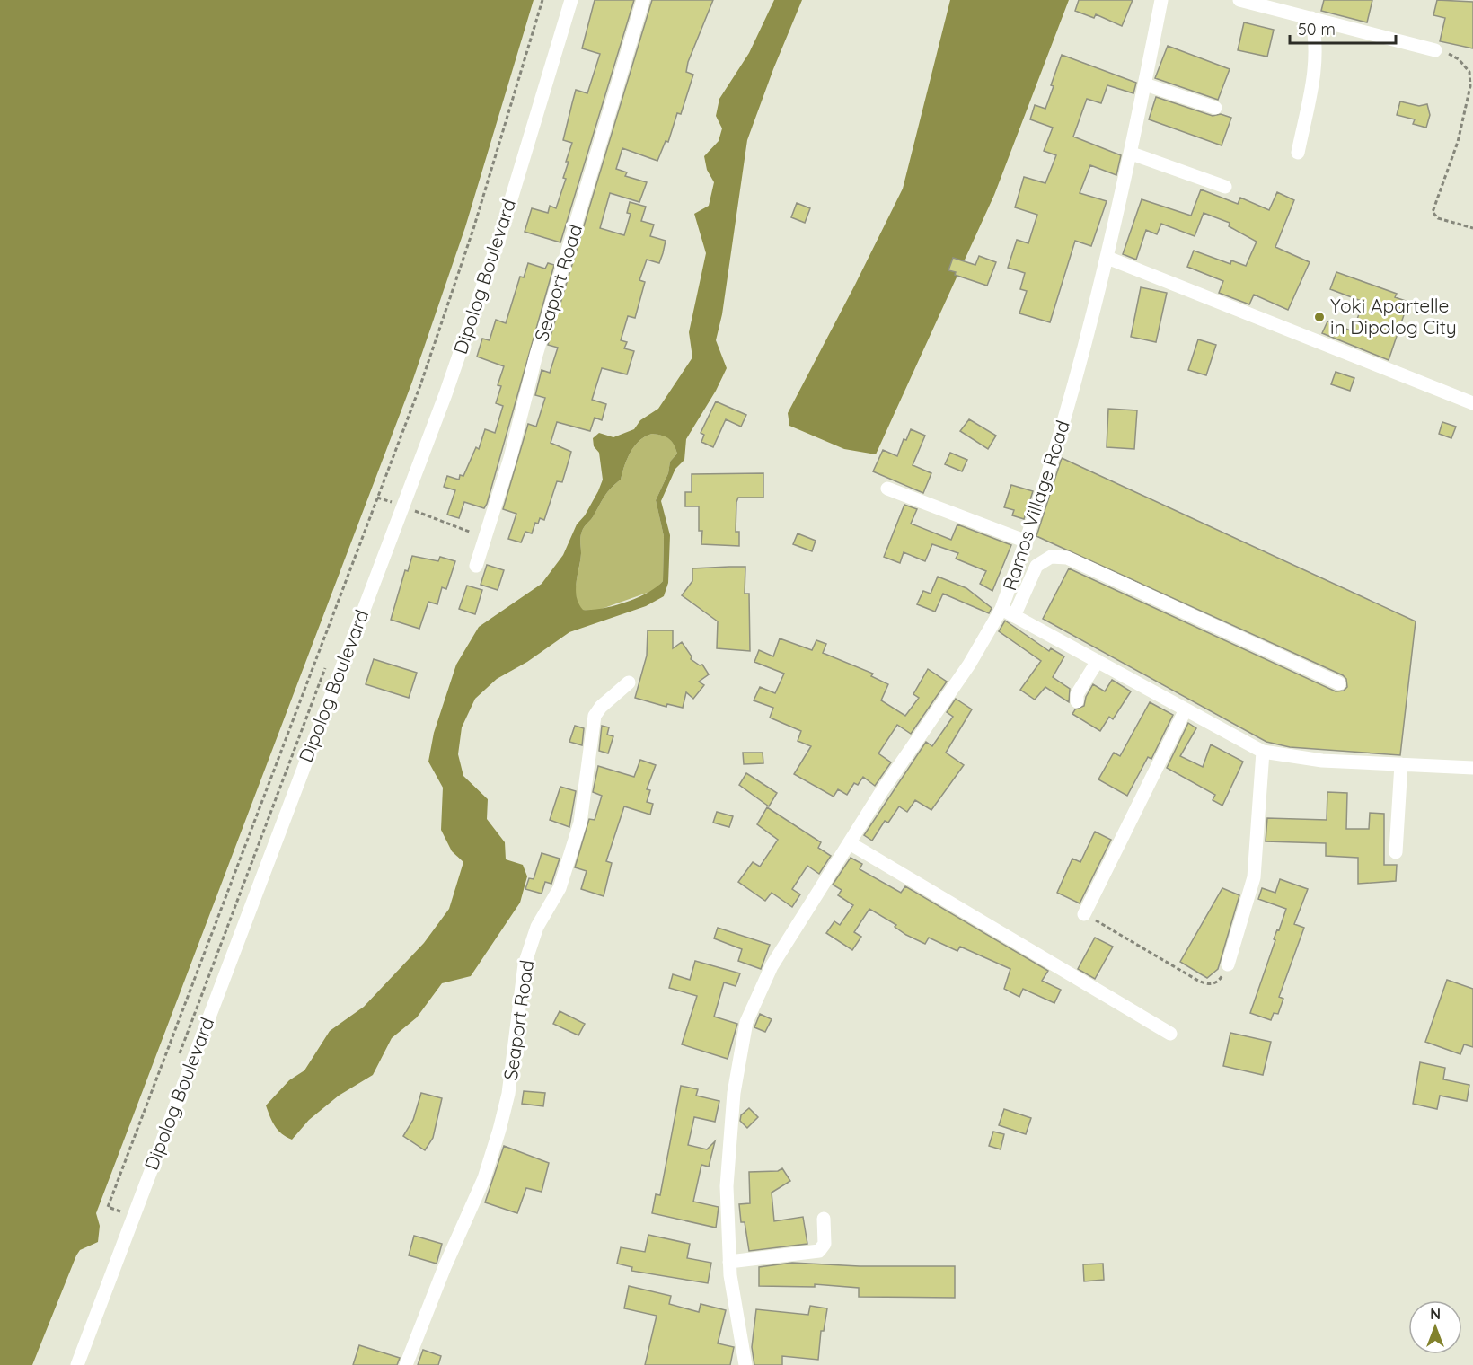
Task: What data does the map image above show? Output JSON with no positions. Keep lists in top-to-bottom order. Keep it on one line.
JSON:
{"streets":{"street":["Dipolog Boulevard","Seaport Road","Ramos Village Road"]},"places":["Yoki Apartelle in Dipolog City"],"scale_bar":"50 m","north":"top"}
